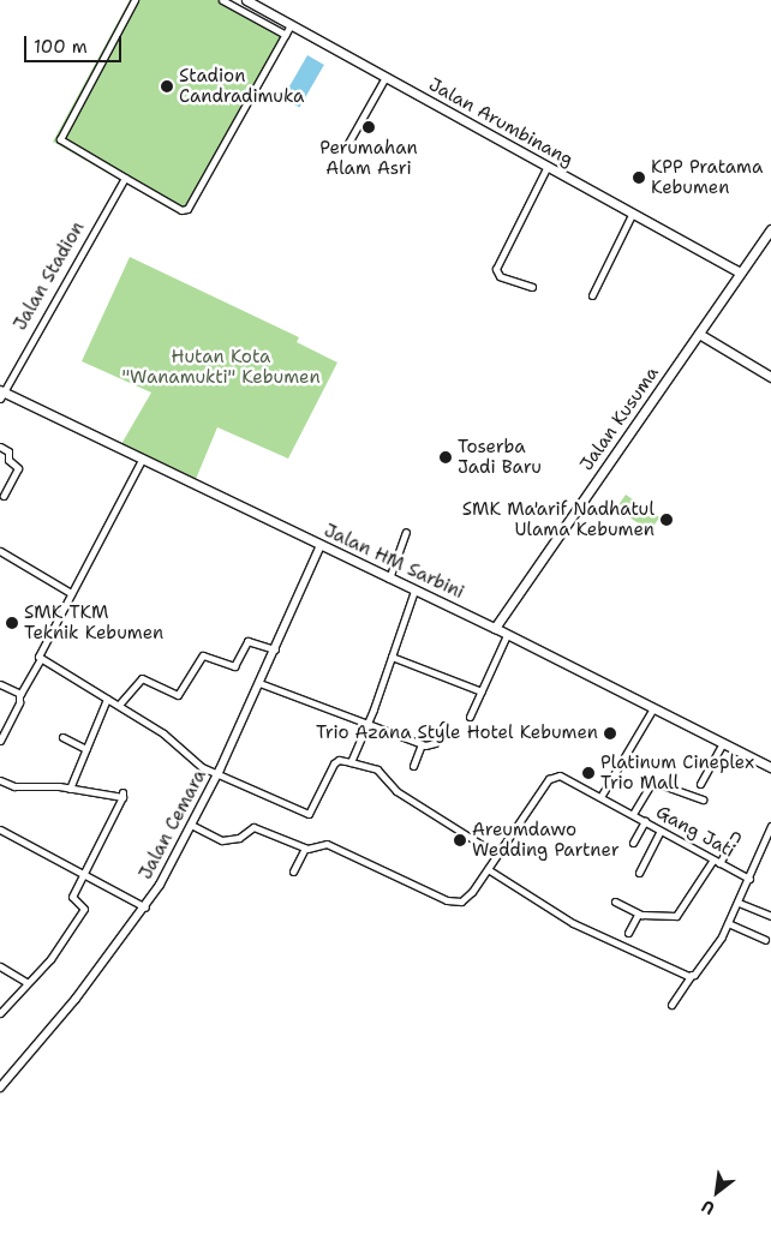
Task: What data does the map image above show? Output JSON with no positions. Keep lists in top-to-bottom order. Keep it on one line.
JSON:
{"streets":{"main road":["Jalan Arumbinang","Jalan Kusuma","Jalan HM Sarbini"],"street":["Jalan Stadion","Jalan Cemara","Gang Jati"]},"crossings":[["Jalan Arumbinang","Jalan Kusuma"],["Jalan Stadion","Jalan HM Sarbini"],["Jalan Kusuma","Jalan HM Sarbini"],["Jalan HM Sarbini","Jalan Cemara"]],"parks":["Hutan Kota \"Wanamukti\" Kebumen"],"places":["Stadion Candradimuka","Perumahan Alam Asri","KPP Pratama Kebumen","Toserba Jadi Baru","SMK Ma'arif Nadhatul Ulama Kebumen","SMK TKM Teknik Kebumen","Trio Azana Style Hotel Kebumen","Platinum Cineplex Trio Mall","Areumdawo Wedding Partner"],"scale_bar":"100 m","north":"bottom left"}
